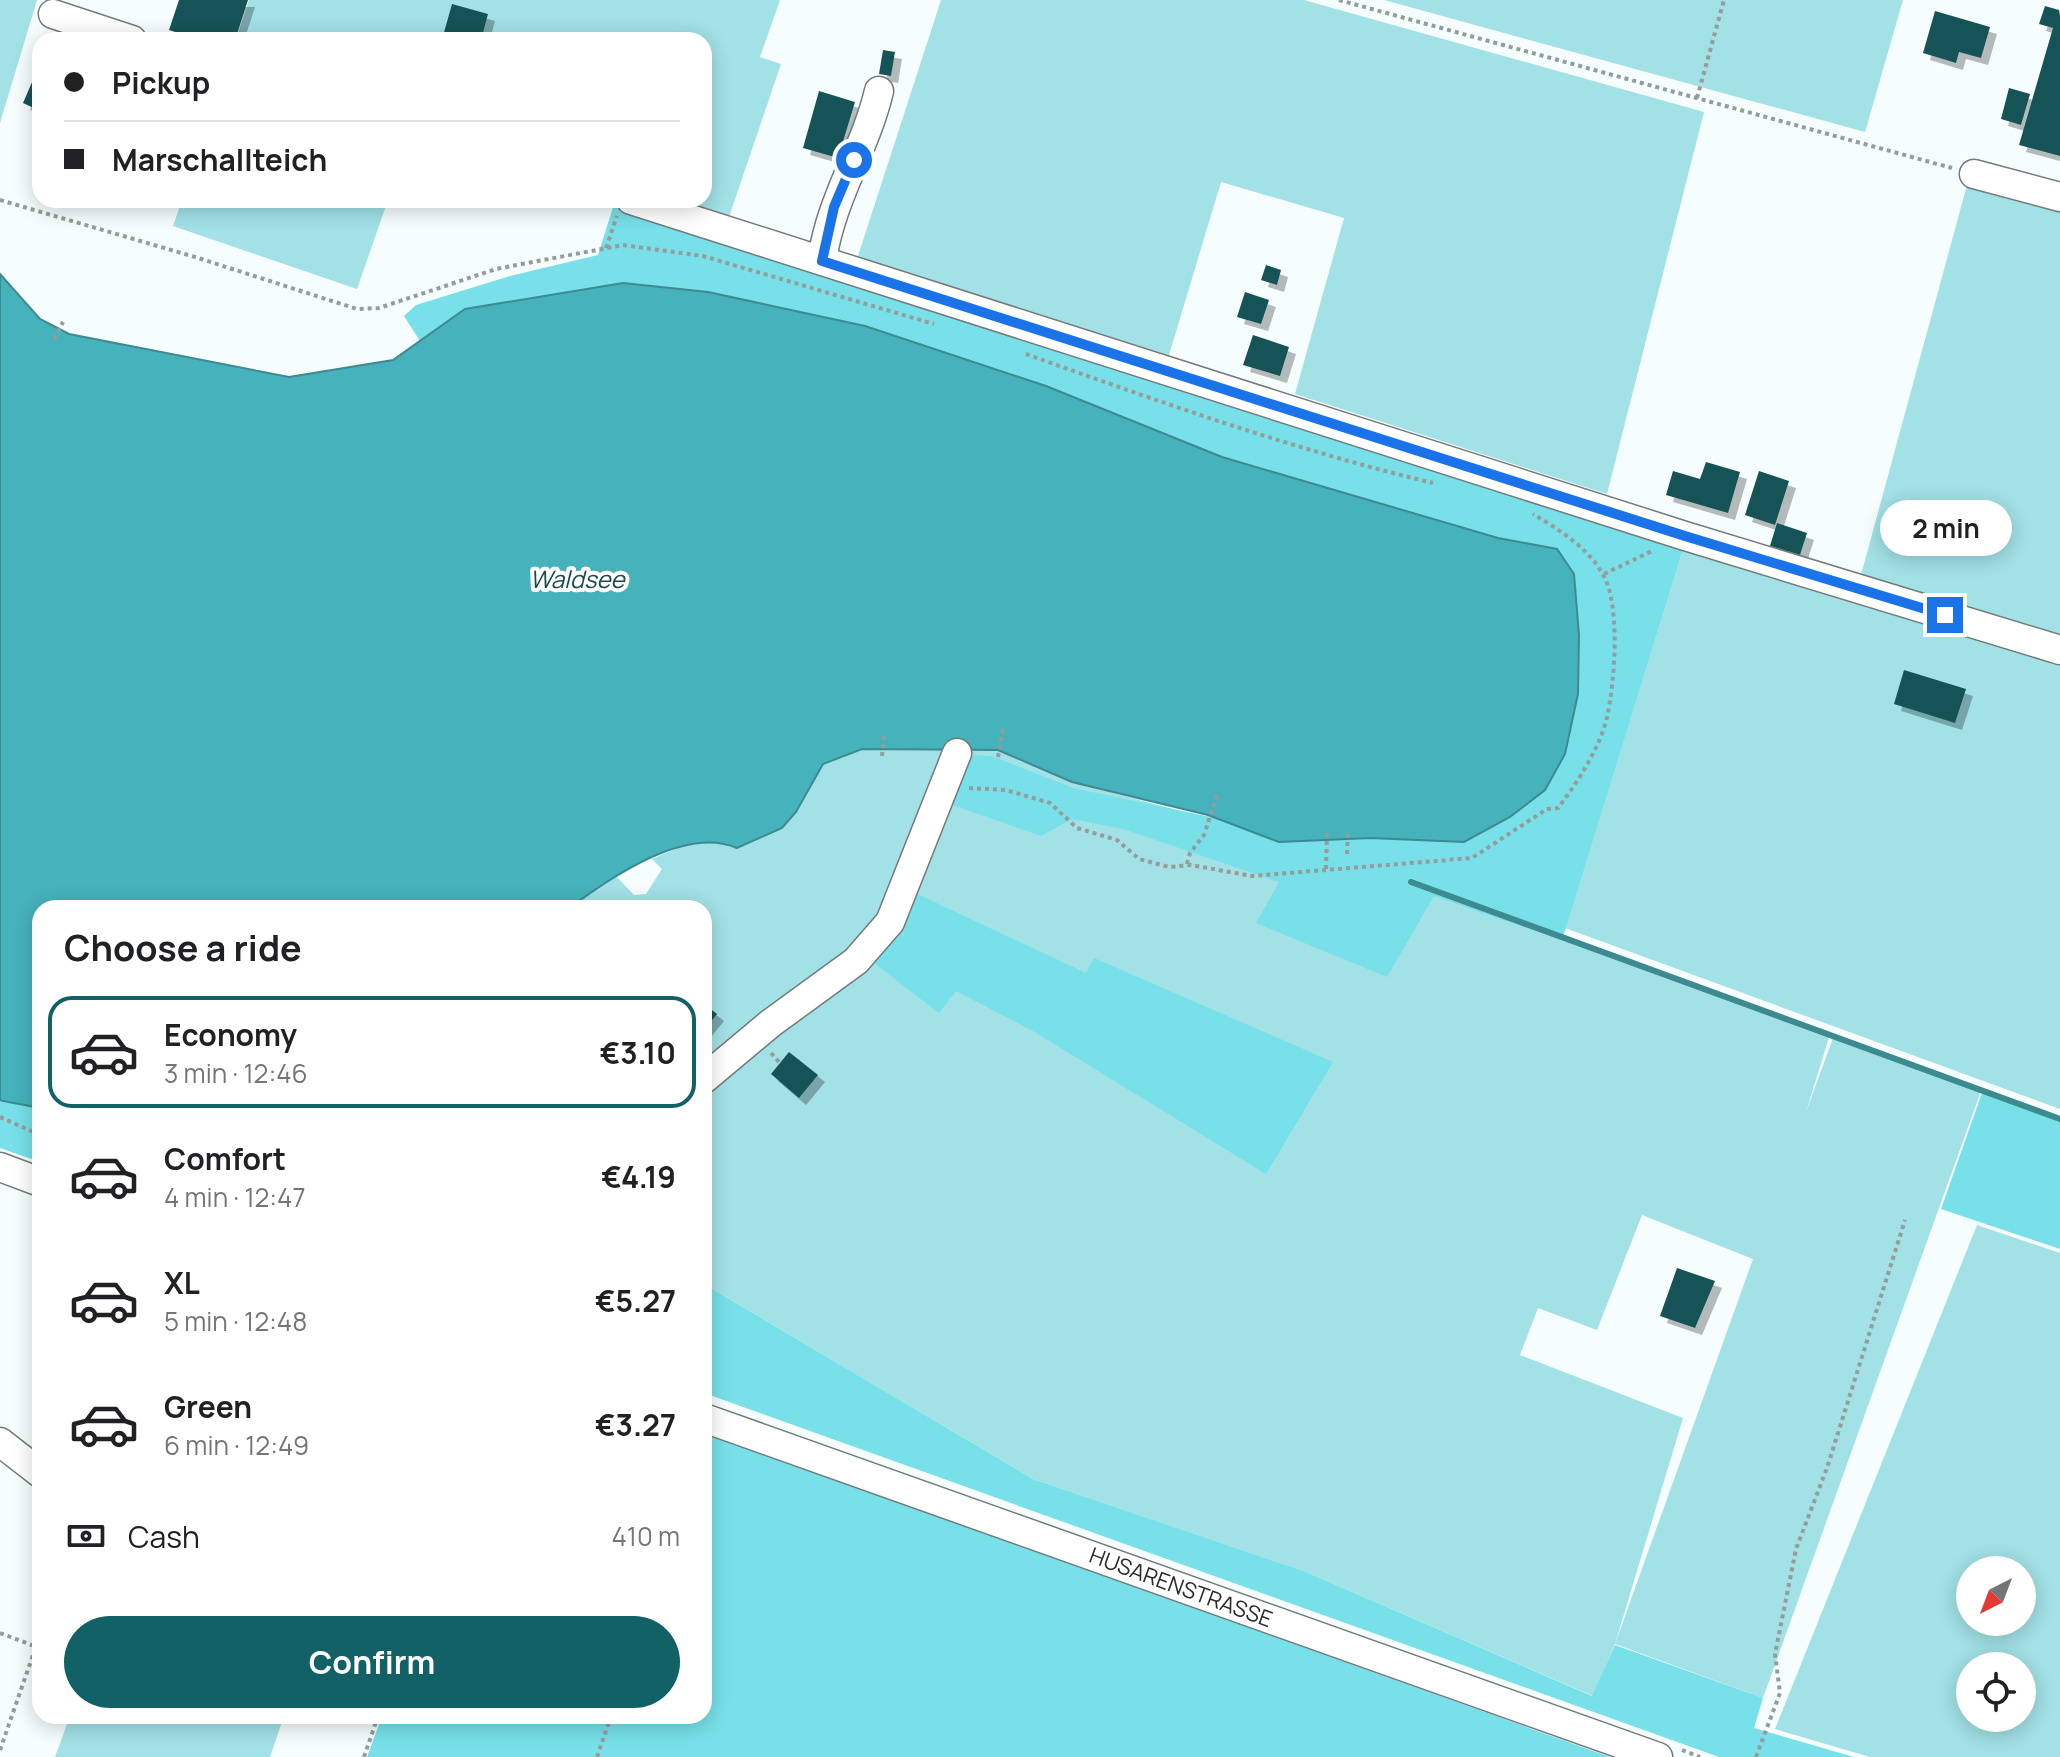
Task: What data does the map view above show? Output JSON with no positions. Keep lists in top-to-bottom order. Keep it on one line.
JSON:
{"streets":{"street":["HUSARENSTRASSE"]},"water":["Waldsee"],"north":"bottom left","page":{"banner":["Pickup","Marschallteich"],"bubble":"2 min","heading":"Choose a ride","list":[{"name":"Economy","note":"3 min · 12:46","value":"€3.10"},{"name":"Comfort","note":"4 min · 12:47","value":"€4.19"},{"name":"XL","note":"5 min · 12:48","value":"€5.27"},{"name":"Green","note":"6 min · 12:49","value":"€3.27"}],"pay":["Cash","410 m"],"buttons":"Confirm"}}
